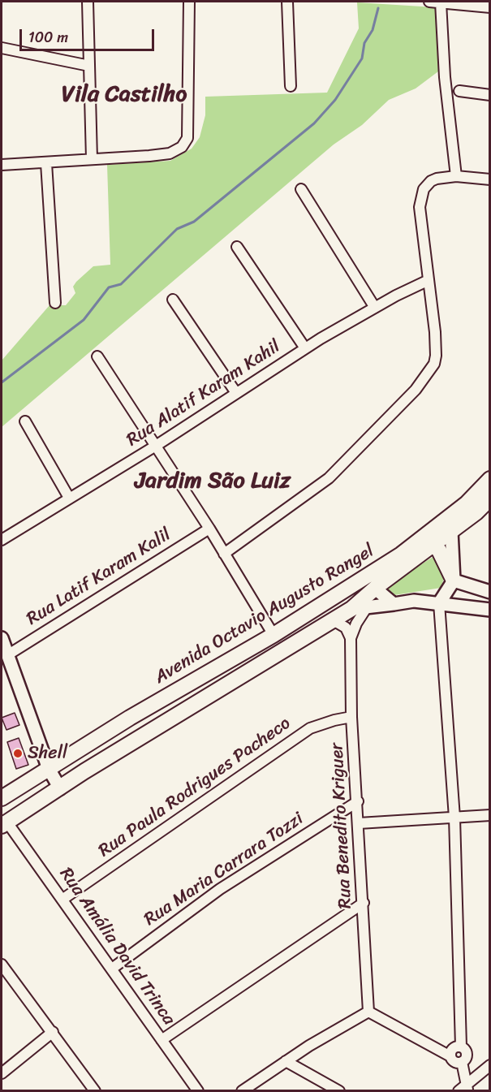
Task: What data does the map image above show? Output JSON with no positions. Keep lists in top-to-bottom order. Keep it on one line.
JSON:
{"streets":{"main road":["Avenida Octavio Augusto Rangel"],"street":["Rua Alatif Karam Kahil","Rua Latif Karam Kalil","Rua Paula Rodrigues Pacheco","Rua Benedito Kriguer","Rua Maria Carrara Tozzi","Rua Amália David Trinca"]},"crossings":[["Avenida Octavio Augusto Rangel","Rua Amália David Trinca"],["Rua Paula Rodrigues Pacheco","Rua Benedito Kriguer"],["Rua Paula Rodrigues Pacheco","Rua Amália David Trinca"],["Rua Benedito Kriguer","Rua Maria Carrara Tozzi"],["Rua Maria Carrara Tozzi","Rua Amália David Trinca"]],"districts":["Vila Castilho","Jardim São Luiz"],"places":["Shell"],"scale_bar":"100 m"}
